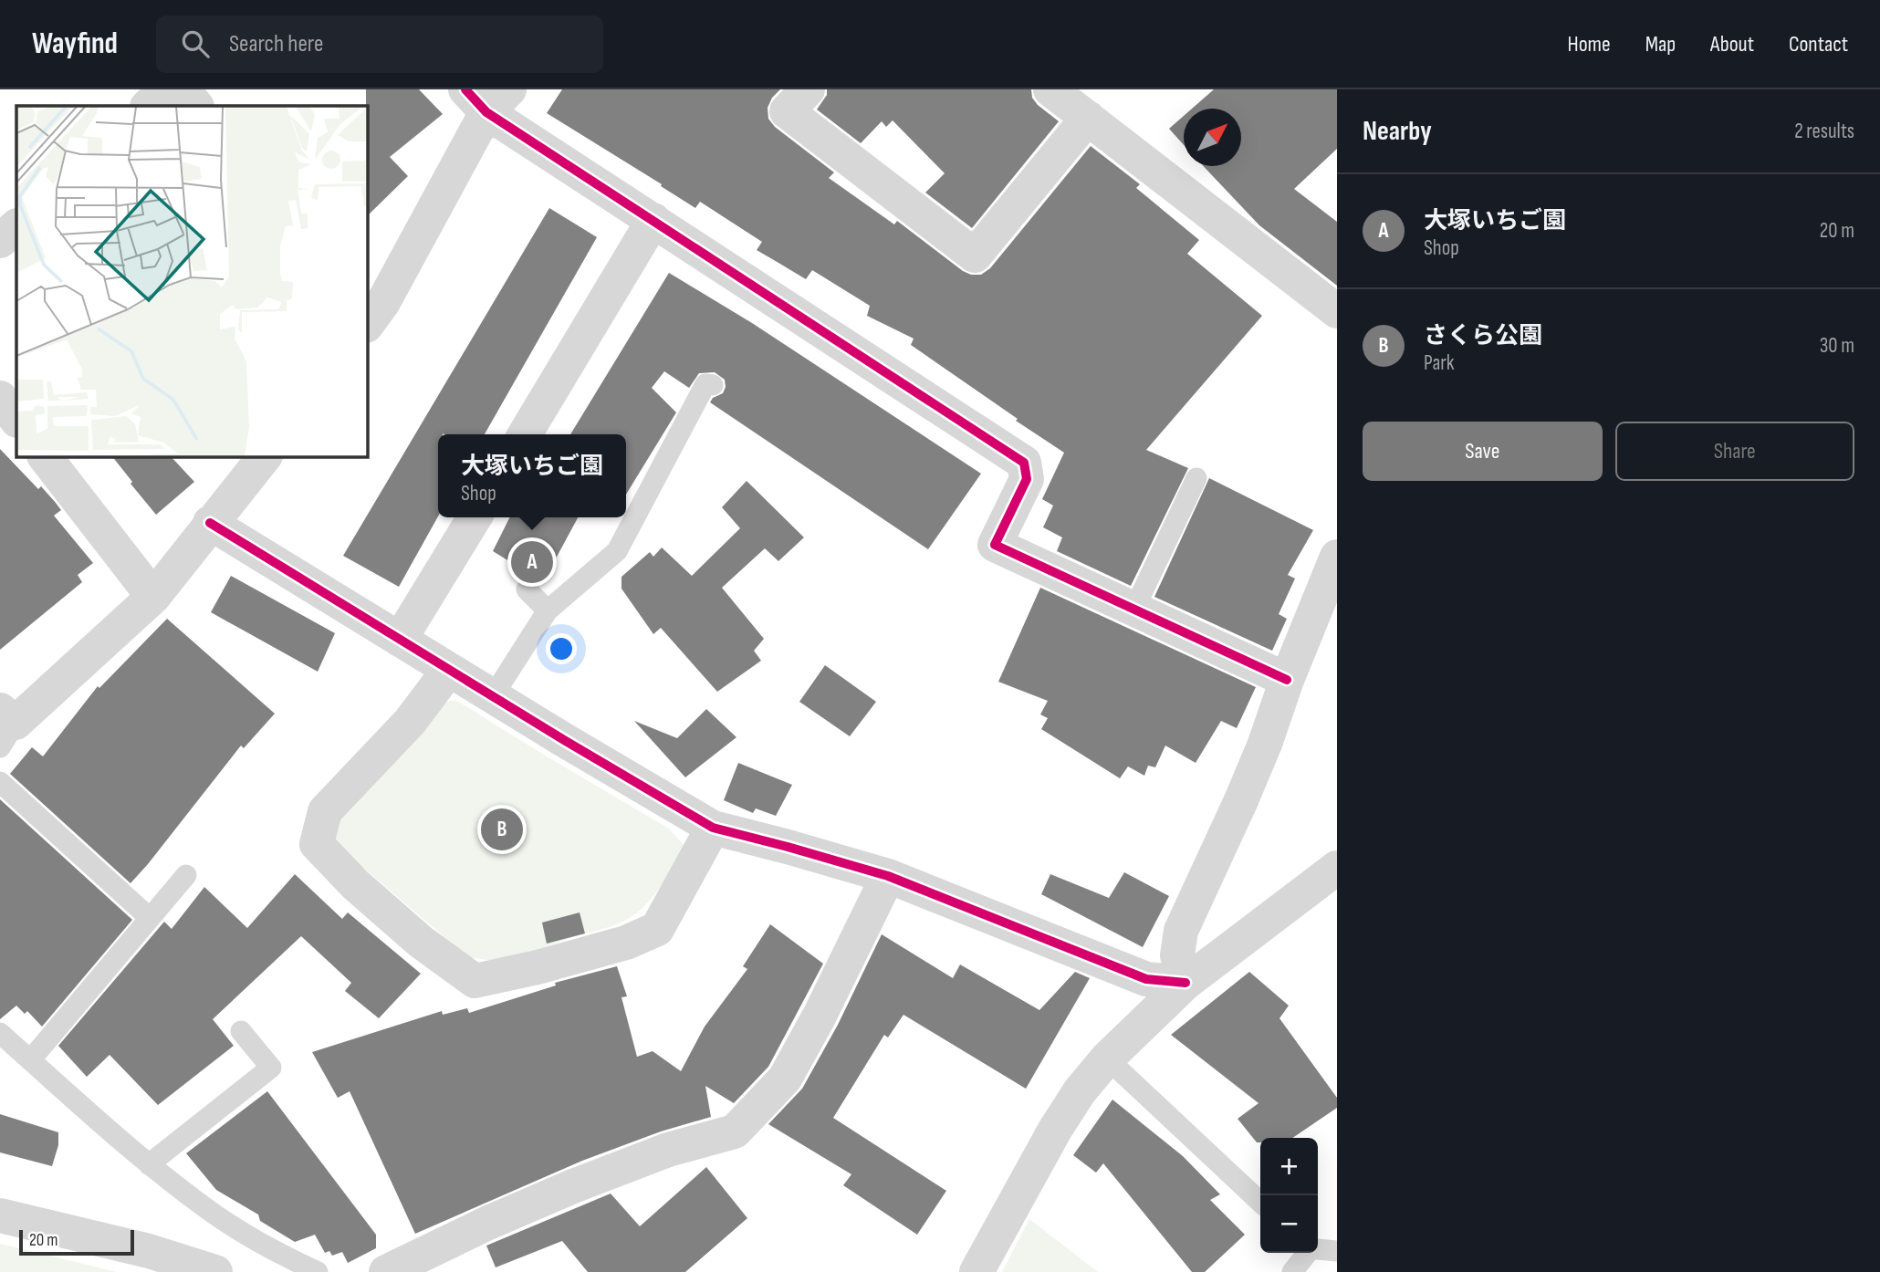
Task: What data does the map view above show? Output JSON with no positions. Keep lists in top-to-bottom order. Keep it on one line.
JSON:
{"scale_bar":"20 m","north":"top right","page":{"header":"Wayfind","search":"Search here","nav":["Home","Map","About","Contact"],"heading":["Nearby","2 results"],"list":[{"mark":"A","name":"大塚いちご園","note":"Shop","value":"20 m"},{"mark":"B","name":"さくら公園","note":"Park","value":"30 m"}],"buttons":["Save","Share"],"popup":["大塚いちご園","Shop"],"pins":["A","B"],"map_buttons":["+","−"],"scale":"20 m"}}
